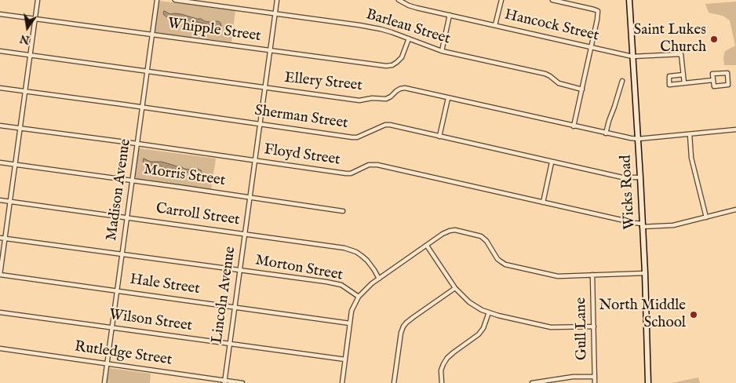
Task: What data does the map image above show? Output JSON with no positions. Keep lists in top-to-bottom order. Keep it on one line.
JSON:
{"streets":{"main road":["Wicks Road"],"street":["Hancock Street","Barleau Street","Whipple Street","Ellery Street","Sherman Street","Floyd Street","Morris Street","Madison Avenue","Carroll Street","Morton Street","Hale Street","Lincoln Avenue","Wilson Street","Gull Lane","Rutledge Street"]},"crossings":[["Hancock Street","Wicks Road"],["Barleau Street","Whipple Street"],["Barleau Street","Lincoln Avenue"],["Whipple Street","Madison Avenue"],["Whipple Street","Lincoln Avenue"],["Ellery Street","Madison Avenue"],["Ellery Street","Wicks Road"],["Ellery Street","Lincoln Avenue"],["Sherman Street","Madison Avenue"],["Sherman Street","Wicks Road"],["Sherman Street","Lincoln Avenue"],["Floyd Street","Madison Avenue"],["Floyd Street","Wicks Road"],["Floyd Street","Lincoln Avenue"],["Morris Street","Madison Avenue"],["Morris Street","Lincoln Avenue"],["Madison Avenue","Carroll Street"],["Madison Avenue","Morton Street"],["Madison Avenue","Hale Street"],["Madison Avenue","Wilson Street"],["Madison Avenue","Rutledge Street"],["Carroll Street","Lincoln Avenue"],["Morton Street","Lincoln Avenue"],["Hale Street","Lincoln Avenue"],["Lincoln Avenue","Wilson Street"],["Lincoln Avenue","Rutledge Street"]],"places":["Saint Lukes Church","North Middle School"],"north":"bottom"}
